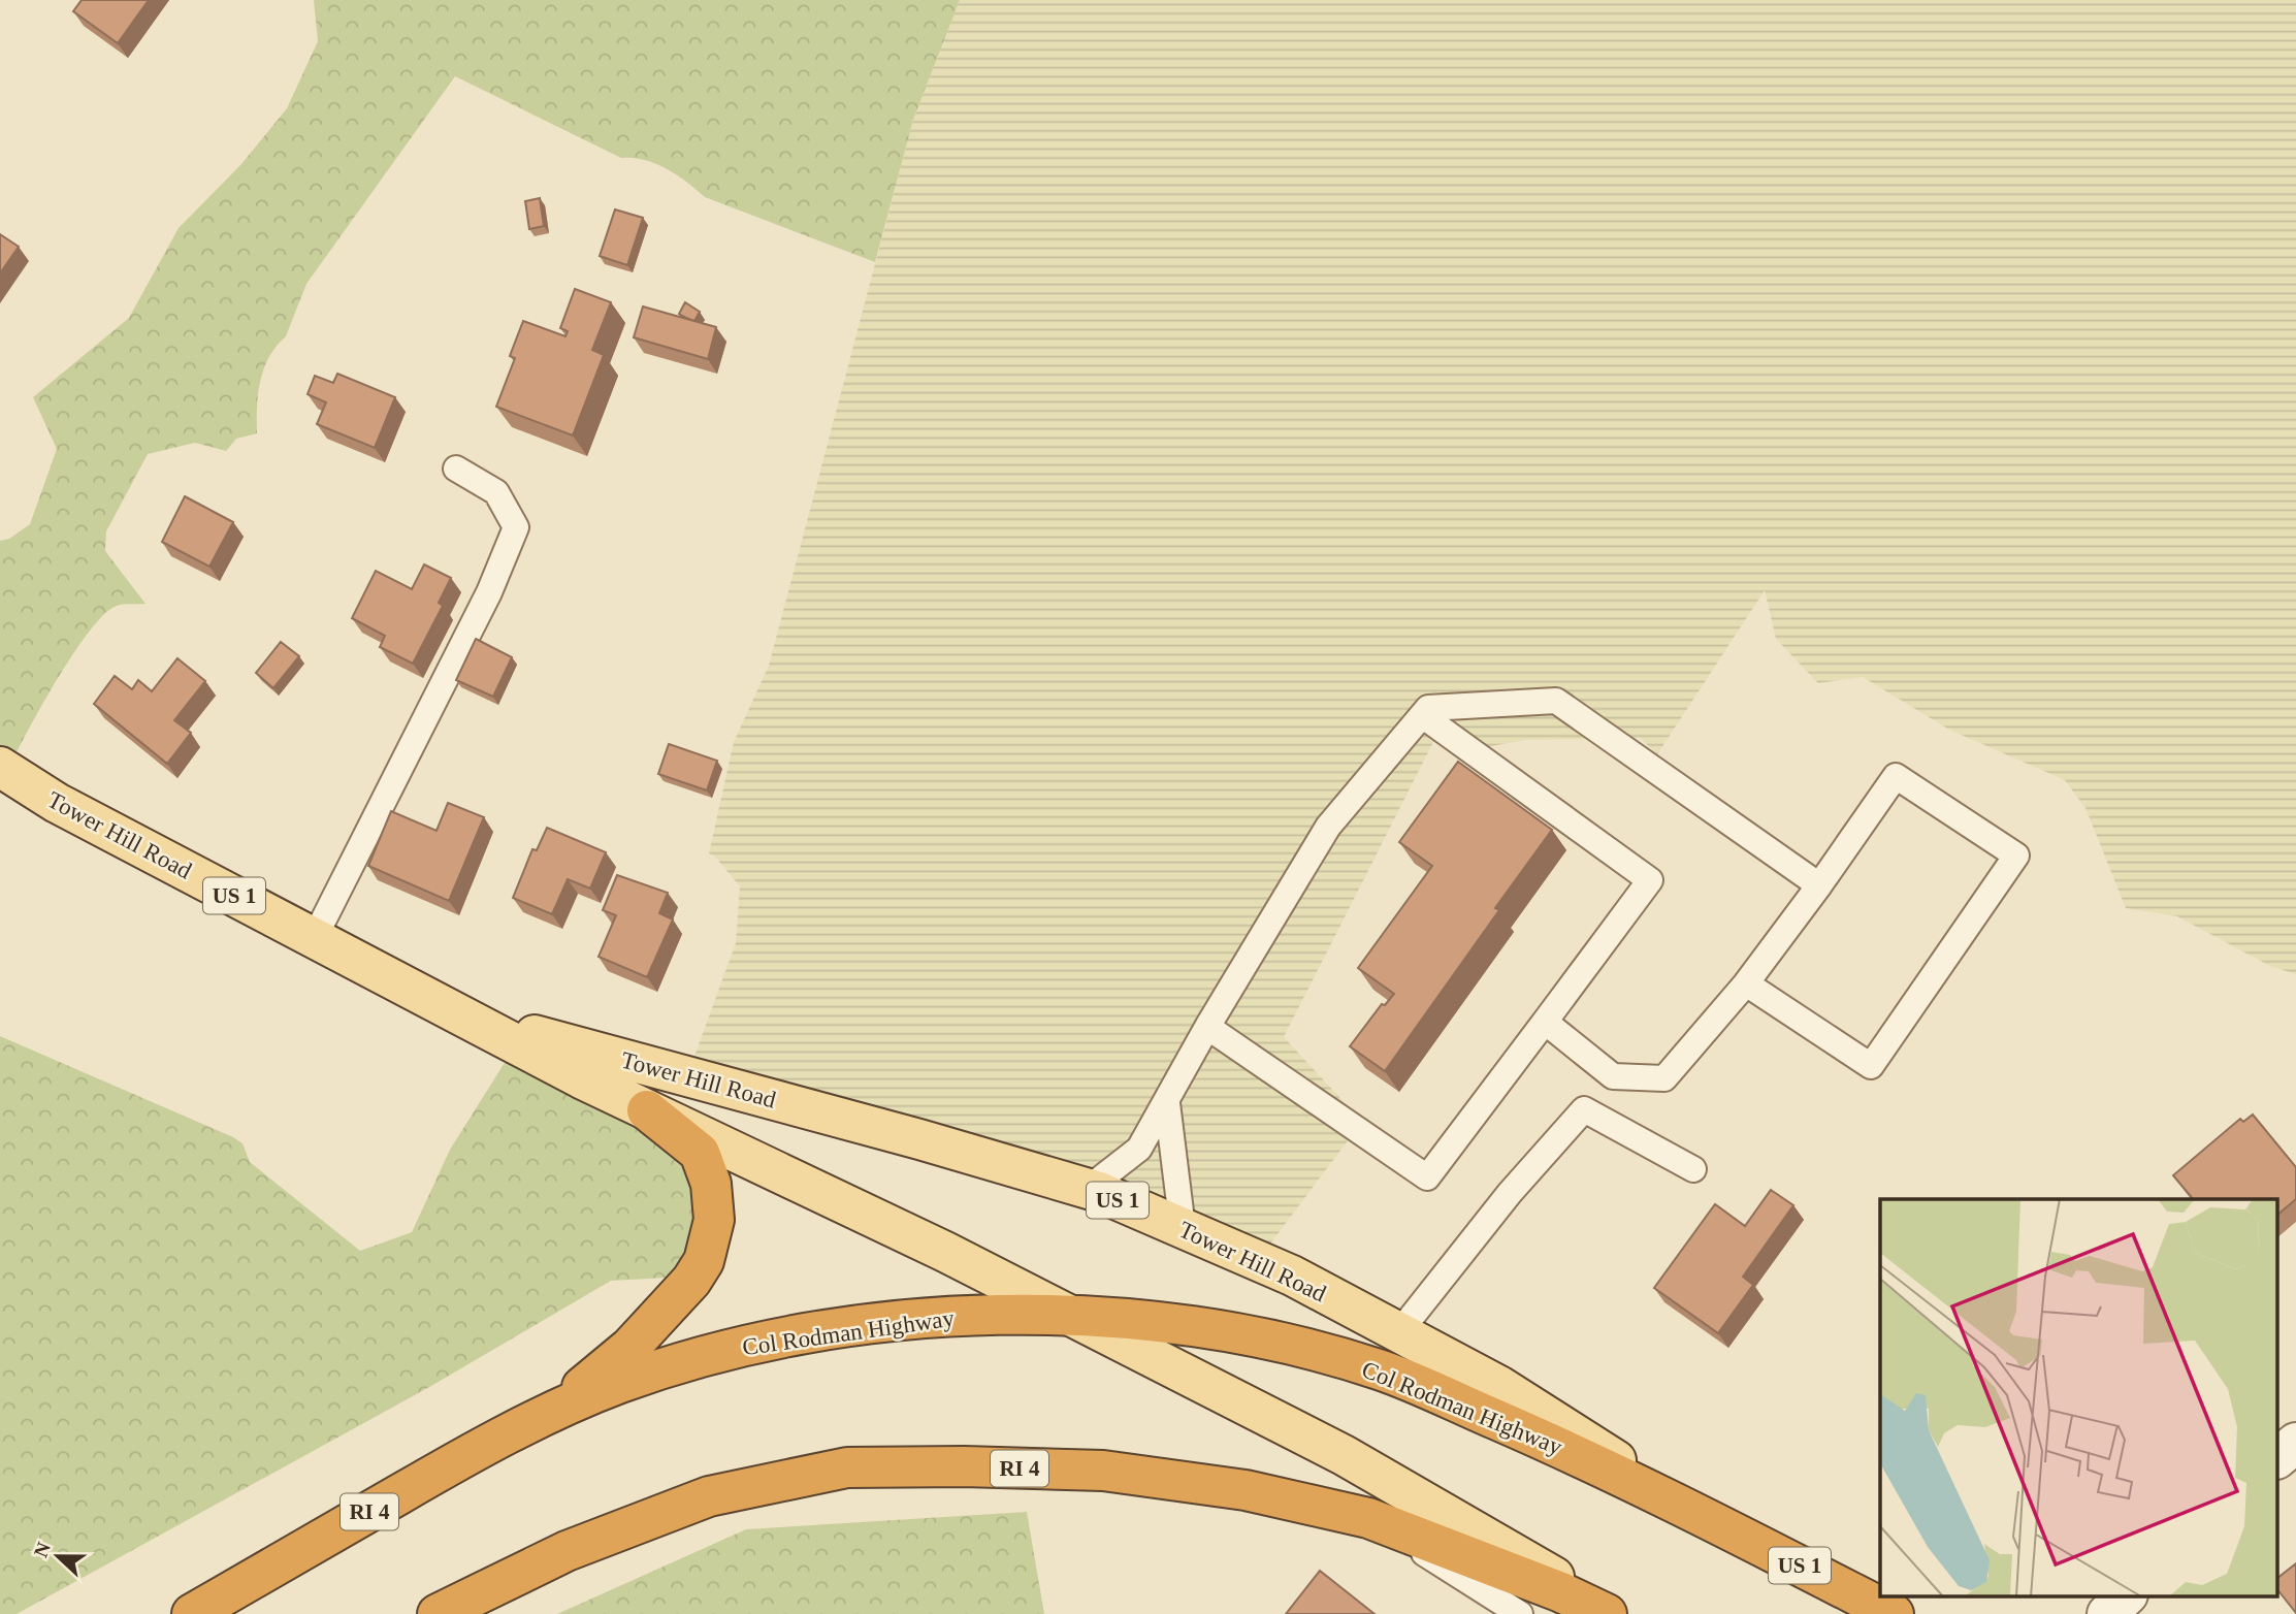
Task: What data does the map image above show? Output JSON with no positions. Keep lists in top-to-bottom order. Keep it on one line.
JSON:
{"streets":{"highway":["Tower Hill Road","US 1","Col Rodman Highway","RI 4"]},"crossings":[["Tower Hill Road","Col Rodman Highway"]],"north":"left"}
